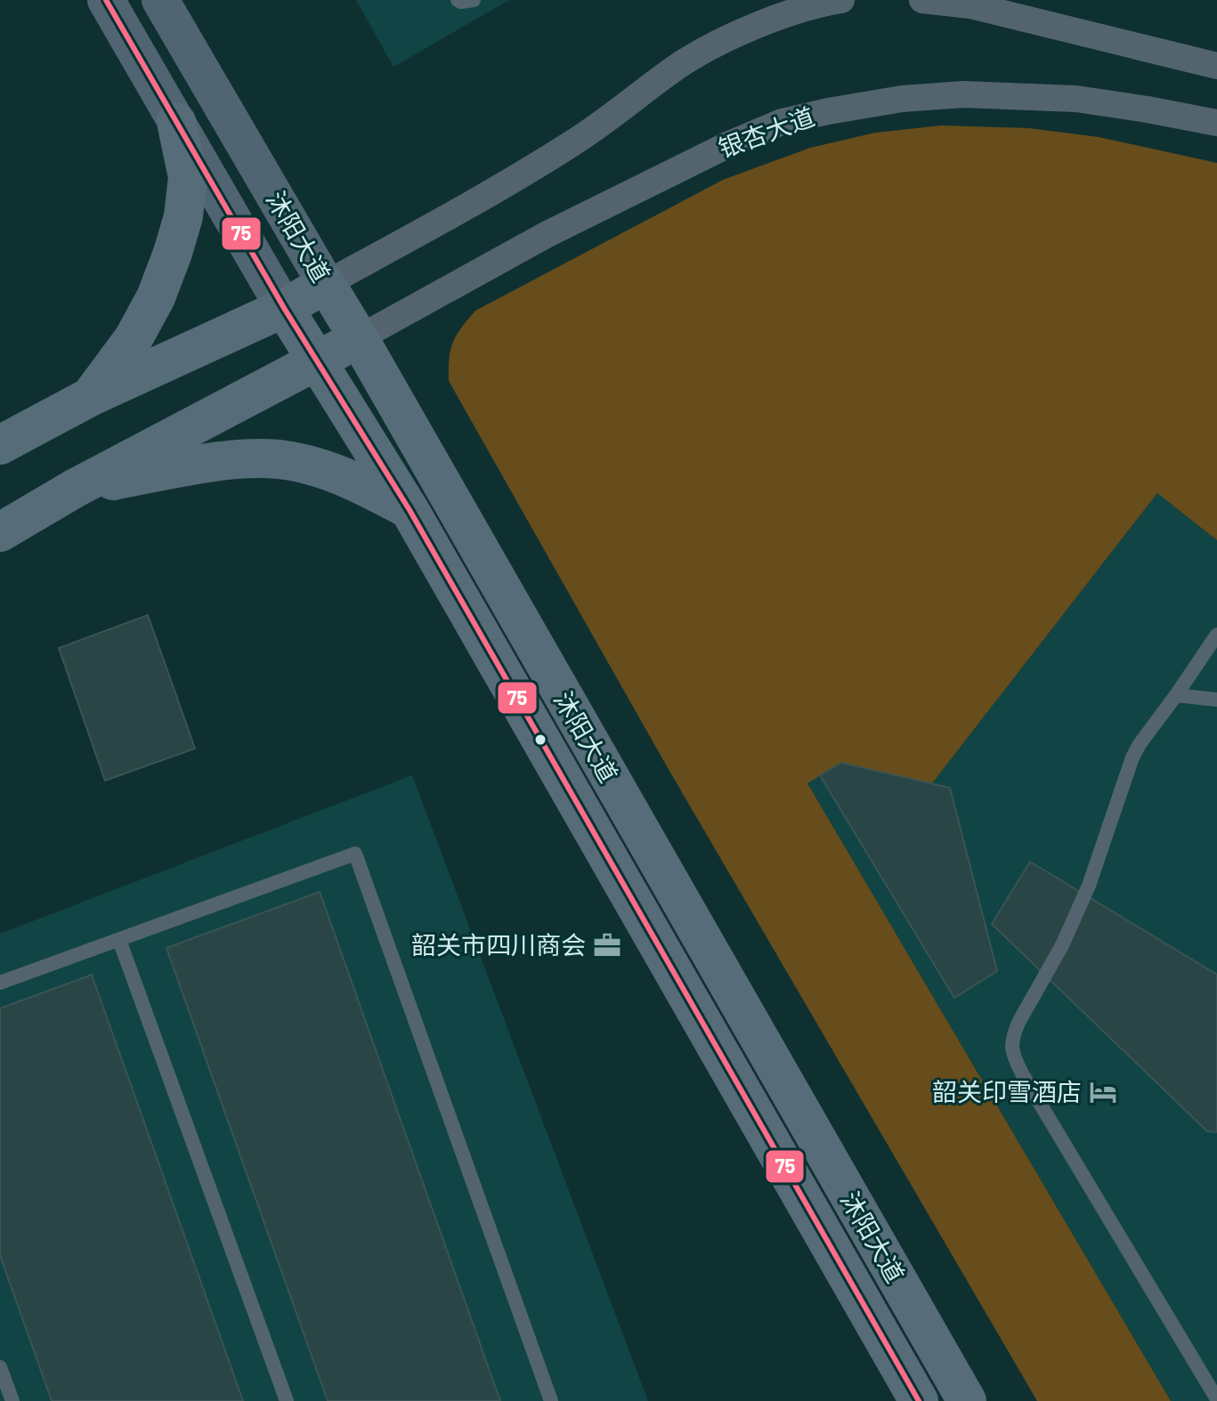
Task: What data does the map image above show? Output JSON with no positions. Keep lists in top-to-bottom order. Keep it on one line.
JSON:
{"streets":{"main road":["沐阳大道"],"street":["银杏大道"]},"crossings":[["银杏大道","沐阳大道"]],"places":{"office":["韶关市四川商会"],"hotel":["韶关印雪酒店"]},"lines":["transit line 75"]}
